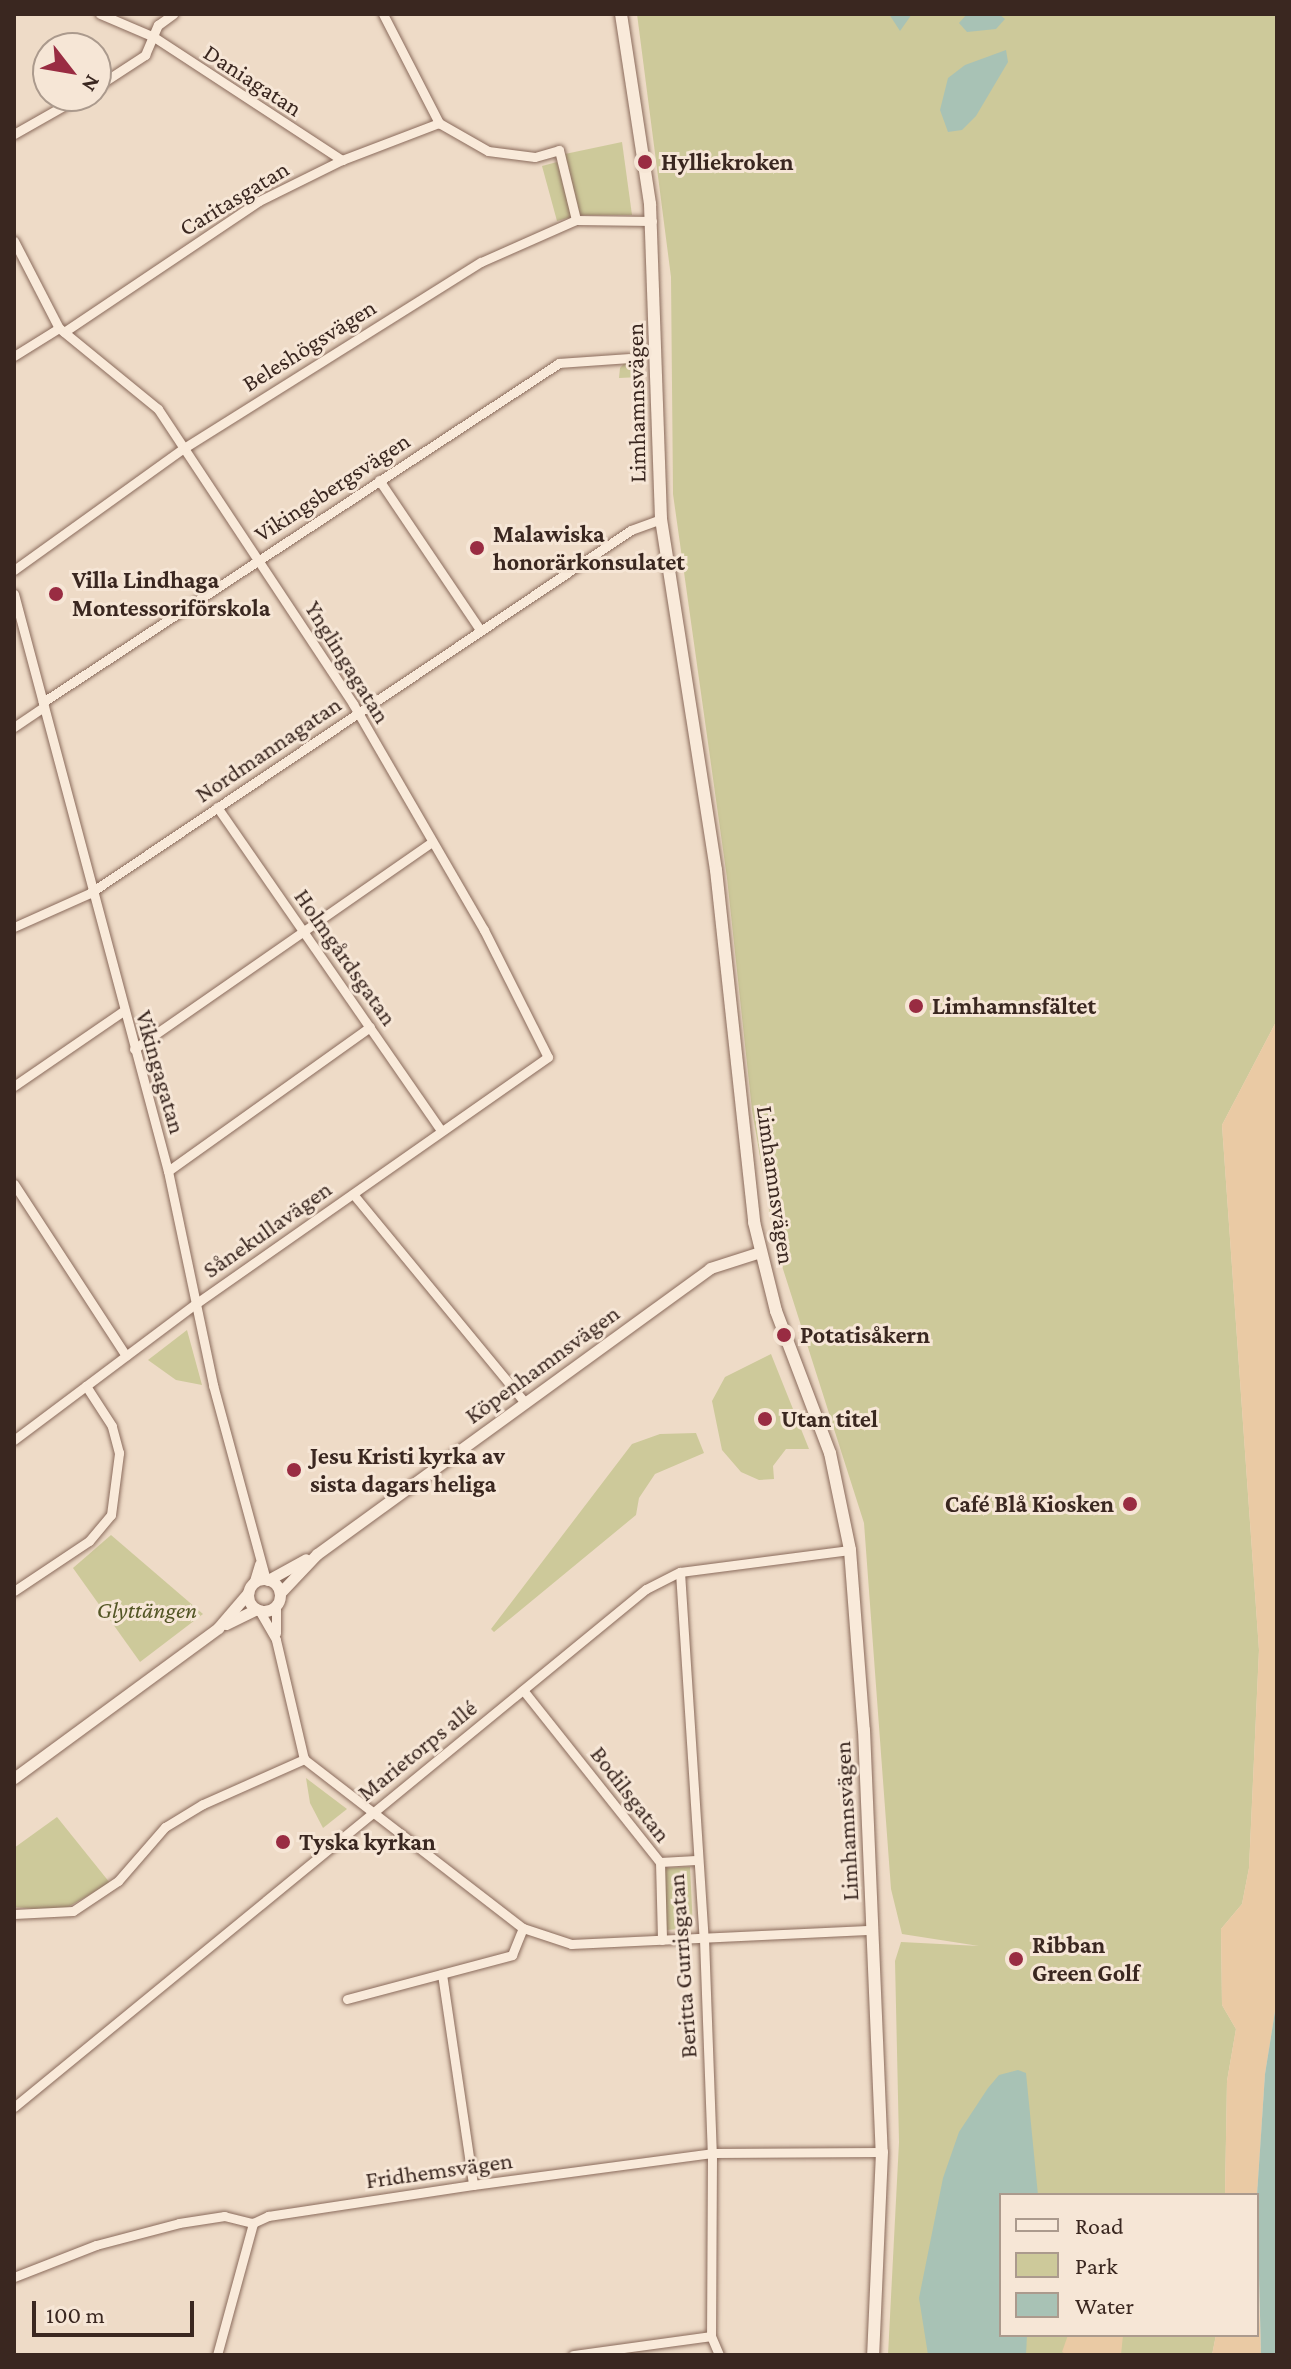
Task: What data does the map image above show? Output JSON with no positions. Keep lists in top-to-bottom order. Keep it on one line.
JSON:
{"streets":{"main road":["Limhamnsvägen"],"street":["Daniagatan","Caritasgatan","Beleshögsvägen","Vikingsbergsvägen","Ynglingagatan","Nordmannagatan","Holmgårdsgatan","Vikingagatan","Sånekullavägen","Köpenhamnsvägen","Marietorps allé","Bodilsgatan","Beritta Gurrisgatan","Fridhemsvägen"]},"crossings":[["Daniagatan","Caritasgatan"],["Caritasgatan","Ynglingagatan"],["Beleshögsvägen","Limhamnsvägen"],["Beleshögsvägen","Ynglingagatan"],["Limhamnsvägen","Nordmannagatan"],["Limhamnsvägen","Köpenhamnsvägen"],["Limhamnsvägen","Marietorps allé"],["Limhamnsvägen","Fridhemsvägen"],["Vikingsbergsvägen","Ynglingagatan"],["Vikingsbergsvägen","Vikingagatan"],["Ynglingagatan","Nordmannagatan"],["Ynglingagatan","Sånekullavägen"],["Nordmannagatan","Holmgårdsgatan"],["Nordmannagatan","Vikingagatan"],["Holmgårdsgatan","Sånekullavägen"],["Vikingagatan","Sånekullavägen"],["Vikingagatan","Köpenhamnsvägen"],["Marietorps allé","Bodilsgatan"],["Marietorps allé","Beritta Gurrisgatan"],["Beritta Gurrisgatan","Fridhemsvägen"]],"parks":["Glyttängen"],"places":["Hylliekroken","Malawiska honorärkonsulatet","Villa Lindhaga Montessoriförskola","Limhamnsfältet","Potatisåkern","Utan titel","Jesu Kristi kyrka av sista dagars heliga","Café Blå Kiosken","Tyska kyrkan","Ribban Green Golf"],"legend":["Road","Park","Water"],"scale_bar":"100 m","north":"bottom right"}
